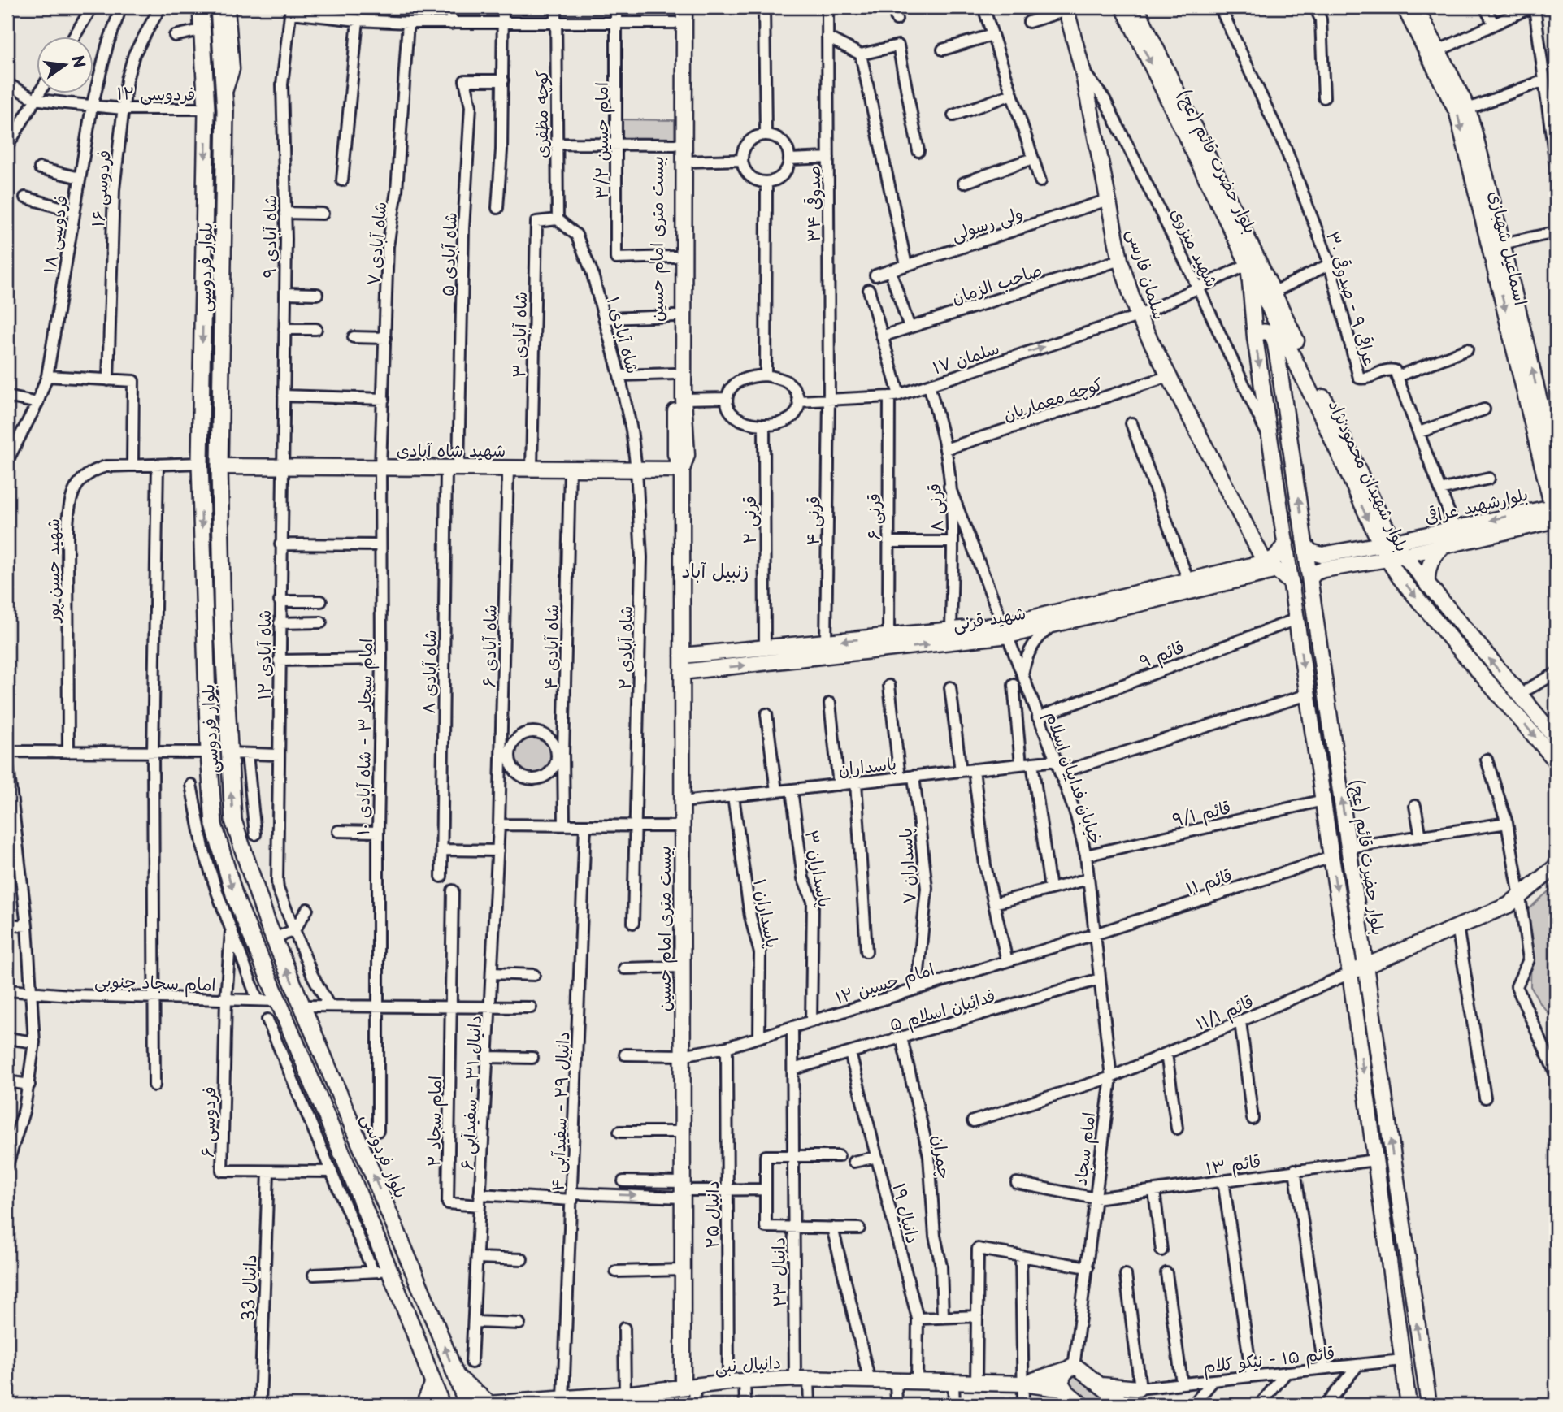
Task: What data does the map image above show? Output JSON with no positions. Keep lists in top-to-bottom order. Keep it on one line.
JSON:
{"streets":{"main road":["بلوار حضرت قائم (عج)","بیست متری امام حسین","اسماعیل شهبازی","بلوار فردوسی","سلمان فارسی","شهید شاه آبادی","بلوار شهیدان محمودنژاد","بلوارشهید عراقی","شهید قرنی","دانیال نبی"],"street":["فردوسی ۱۲","کوچه مظفری","امام حسین ۳/۲","فردوسی ۱۶","صدوقی ۳۴","ولی رسولی","فردوسی ۱۸","شاه آبادی ۹","شاه آبادی ۷","شهید منزوی","شاه آبادی ۵","صاحب الزمان","عراقی ۹ - صدوقی ۳۰","شاه آبادی ۳","شاه آبادی ۱","سلمان ۱۷","کوچه معماریان","قرنی ۸","قرنی ۶","قرنی ۲","قرنی ۴","شهید حسن پور","شاه آبادی ۶","شاه آبادی ۴","شاه آبادی ۲","قائم ۹","شاه آبادی ۱۲","شاه آبادی ۸","امام سجاد ۳ - شاه آبادی ۱۰","پاسداران","خیابان فداییان اسلام","قائم ۹/۱","پاسداران ۷","پاسداران ۳","قائم ۱۱","پاسداران ۱","امام سجاد جنوبی","امام حسین ۱۲","فدائیان اسلام ۵","قائم ۱۱/۱","دانیال ۳۱ - سفیدآبی ۶","دانیال ۲۹ - سفیدآبی ۴","امام سجاد ۲","فردوسی ۶","امام سجاد","چمران","قائم ۱۳","دانیال ۱۹","دانیال ۲۵","دانیال ۲۳","دانیال 33","قائم ۱۵ - نیکو کلام"]},"crossings":[["فردوسی ۱۲","فردوسی ۱۶"],["فردوسی ۱۲","فردوسی ۱۸"],["فردوسی ۱۲","بلوار فردوسی"],["کوچه مظفری","شاه آبادی ۳"],["کوچه مظفری","شاه آبادی ۱"],["امام حسین ۳/۲","بیست متری امام حسین"],["بلوار حضرت قائم (عج)","شهید منزوی"],["بلوار حضرت قائم (عج)","سلمان ۱۷"],["بلوار حضرت قائم (عج)","بلوار شهیدان محمودنژاد"],["بلوار حضرت قائم (عج)","بلوارشهید عراقی"],["بلوار حضرت قائم (عج)","قائم ۹"],["بلوار حضرت قائم (عج)","قائم ۹/۱"],["بلوار حضرت قائم (عج)","قائم ۱۱"],["بلوار حضرت قائم (عج)","قائم ۱۱/۱"],["بلوار حضرت قائم (عج)","قائم ۱۳"],["بلوار حضرت قائم (عج)","قائم ۱۵ - نیکو کلام"],["صدوقی ۳۴","سلمان ۱۷"],["صدوقی ۳۴","قرنی ۴"],["ولی رسولی","سلمان فارسی"],["شاه آبادی ۹","شهید شاه آبادی"],["شاه آبادی ۹","شاه آبادی ۱۲"],["بیست متری امام حسین","شهید شاه آبادی"],["بیست متری امام حسین","شهید قرنی"],["بیست متری امام حسین","پاسداران"],["بیست متری امام حسین","امام حسین ۱۲"],["بیست متری امام حسین","دانیال نبی"],["شاه آبادی ۷","شهید شاه آبادی"],["شاه آبادی ۷","امام سجاد ۳ - شاه آبادی ۱۰"],["شهید منزوی","سلمان فارسی"],["شهید منزوی","سلمان ۱۷"],["اسماعیل شهبازی","بلوارشهید عراقی"],["شاه آبادی ۵","شهید شاه آبادی"],["شاه آبادی ۵","شاه آبادی ۸"],["بلوار فردوسی","شهید شاه آبادی"],["بلوار فردوسی","شهید حسن پور"],["بلوار فردوسی","امام سجاد جنوبی"],["سلمان فارسی","صاحب الزمان"],["سلمان فارسی","سلمان ۱۷"],["سلمان فارسی","کوچه معماریان"],["سلمان فارسی","شهید قرنی"],["صاحب الزمان","قرنی ۶"],["عراقی ۹ - صدوقی ۳۰","بلوارشهید عراقی"],["شاه آبادی ۳","شاه آبادی ۱"],["شاه آبادی ۳","شهید شاه آبادی"],["شاه آبادی ۱","شهید شاه آبادی"],["شاه آبادی ۱","شاه آبادی ۲"],["سلمان ۱۷","بلوار شهیدان محمودنژاد"],["سلمان ۱۷","قرنی ۸"],["سلمان ۱۷","قرنی ۶"],["سلمان ۱۷","قرنی ۲"],["سلمان ۱۷","قرنی ۴"],["کوچه معماریان","قرنی ۸"],["شهید شاه آبادی","شاه آبادی ۶"],["شهید شاه آبادی","شاه آبادی ۴"],["شهید شاه آبادی","شاه آبادی ۲"],["شهید شاه آبادی","شاه آبادی ۱۲"],["شهید شاه آبادی","شاه آبادی ۸"],["شهید شاه آبادی","امام سجاد ۳ - شاه آبادی ۱۰"],["بلوار شهیدان محمودنژاد","بلوارشهید عراقی"],["قرنی ۸","شهید قرنی"],["قرنی ۸","خیابان فداییان اسلام"],["قرنی ۶","شهید قرنی"],["قرنی ۲","شهید قرنی"],["قرنی ۴","شهید قرنی"],["شهید قرنی","خیابان فداییان اسلام"],["شاه آبادی ۶","شاه آبادی ۴"],["شاه آبادی ۶","دانیال ۳۱ - سفیدآبی ۶"],["قائم ۹","خیابان فداییان اسلام"],["پاسداران","خیابان فداییان اسلام"],["پاسداران","پاسداران ۷"],["پاسداران","پاسداران ۳"],["پاسداران","پاسداران ۱"],["خیابان فداییان اسلام","قائم ۹/۱"],["خیابان فداییان اسلام","قائم ۱۱"],["خیابان فداییان اسلام","امام حسین ۱۲"],["خیابان فداییان اسلام","امام سجاد"],["پاسداران ۷","امام حسین ۱۲"],["پاسداران ۳","امام حسین ۱۲"],["قائم ۱۱","امام حسین ۱۲"],["قائم ۱۱","امام سجاد"],["پاسداران ۱","امام حسین ۱۲"],["امام سجاد جنوبی","فردوسی ۶"],["امام حسین ۱۲","امام سجاد"],["امام حسین ۱۲","دانیال ۲۵"],["امام حسین ۱۲","دانیال ۲۳"],["فدائیان اسلام ۵","امام سجاد"],["فدائیان اسلام ۵","چمران"],["فدائیان اسلام ۵","دانیال ۱۹"],["فدائیان اسلام ۵","دانیال ۲۳"],["قائم ۱۱/۱","امام سجاد"],["دانیال ۳۱ - سفیدآبی ۶","امام سجاد ۲"],["دانیال ۲۹ - سفیدآبی ۴","دانیال نبی"],["فردوسی ۶","دانیال 33"],["امام سجاد","قائم ۱۳"],["امام سجاد","دانیال نبی"],["دانیال ۱۹","دانیال نبی"],["دانیال ۲۵","دانیال نبی"],["دانیال ۲۳","دانیال نبی"]],"one_way":["سلمان ۱۷"],"districts":["زنبیل آباد"],"north":"right"}
